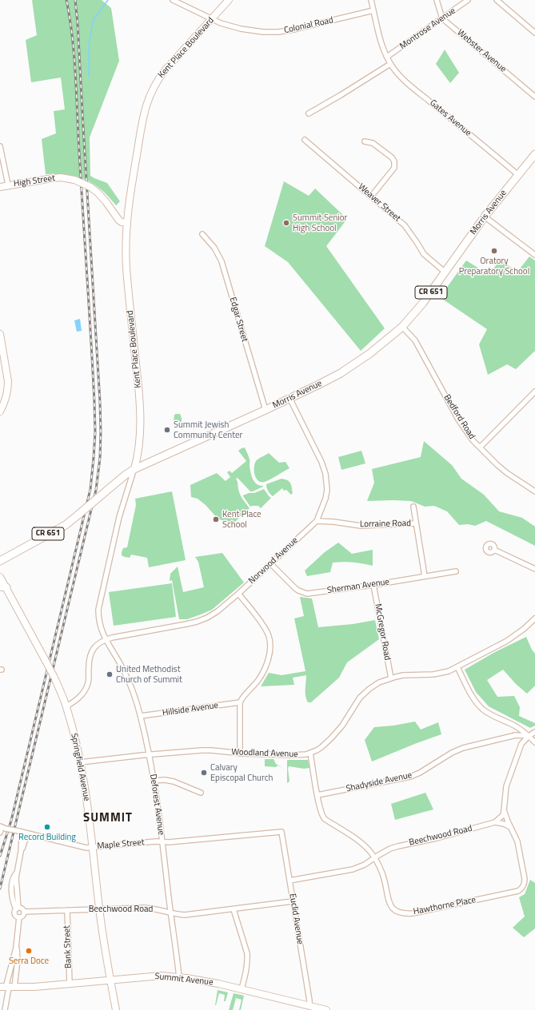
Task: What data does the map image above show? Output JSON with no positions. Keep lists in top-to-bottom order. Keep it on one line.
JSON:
{"streets":{"main road":["Morris Avenue","CR 651"],"street":["Colonial Road","Montrose Avenue","Kent Place Boulevard","Webster Avenue","Gates Avenue","High Street","Weaver Street","Edgar Street","Bedford Road","Lorraine Road","Norwood Avenue","Sherman Avenue","McGregor Road","Hillside Avenue","Woodland Avenue","Springfield Avenue","Shadyside Avenue","Deforest Avenue","Beechwood Road","Maple Street","Hawthorne Place","Euclid Avenue","Bank Street","Summit Avenue"]},"crossings":[["Colonial Road","Kent Place Boulevard"],["Colonial Road","Gates Avenue"],["Montrose Avenue","Webster Avenue"],["Montrose Avenue","Gates Avenue"],["Kent Place Boulevard","High Street"],["Kent Place Boulevard","Morris Avenue"],["Kent Place Boulevard","Norwood Avenue"],["Kent Place Boulevard","Deforest Avenue"],["Gates Avenue","Morris Avenue"],["Weaver Street","Morris Avenue"],["Morris Avenue","Edgar Street"],["Morris Avenue","Bedford Road"],["Morris Avenue","Norwood Avenue"],["Lorraine Road","Norwood Avenue"],["Norwood Avenue","Sherman Avenue"],["Norwood Avenue","Deforest Avenue"],["Sherman Avenue","McGregor Road"],["McGregor Road","Woodland Avenue"],["Hillside Avenue","Deforest Avenue"],["Woodland Avenue","Springfield Avenue"],["Woodland Avenue","Deforest Avenue"],["Woodland Avenue","Hawthorne Place"],["Springfield Avenue","Beechwood Road"],["Springfield Avenue","Maple Street"],["Springfield Avenue","Summit Avenue"],["Shadyside Avenue","Hawthorne Place"],["Deforest Avenue","Beechwood Road"],["Deforest Avenue","Maple Street"],["Deforest Avenue","Summit Avenue"],["Beechwood Road","Hawthorne Place"],["Beechwood Road","Euclid Avenue"],["Beechwood Road","Bank Street"],["Maple Street","Euclid Avenue"],["Euclid Avenue","Summit Avenue"],["Bank Street","Summit Avenue"]],"districts":["SUMMIT"],"places":["Summit Senior High School","Oratory Preparatory School","Summit Jewish Community Center","Kent Place School","United Methodist Church of Summit","Calvary Episcopal Church","Record Building","Serra Doce"]}
